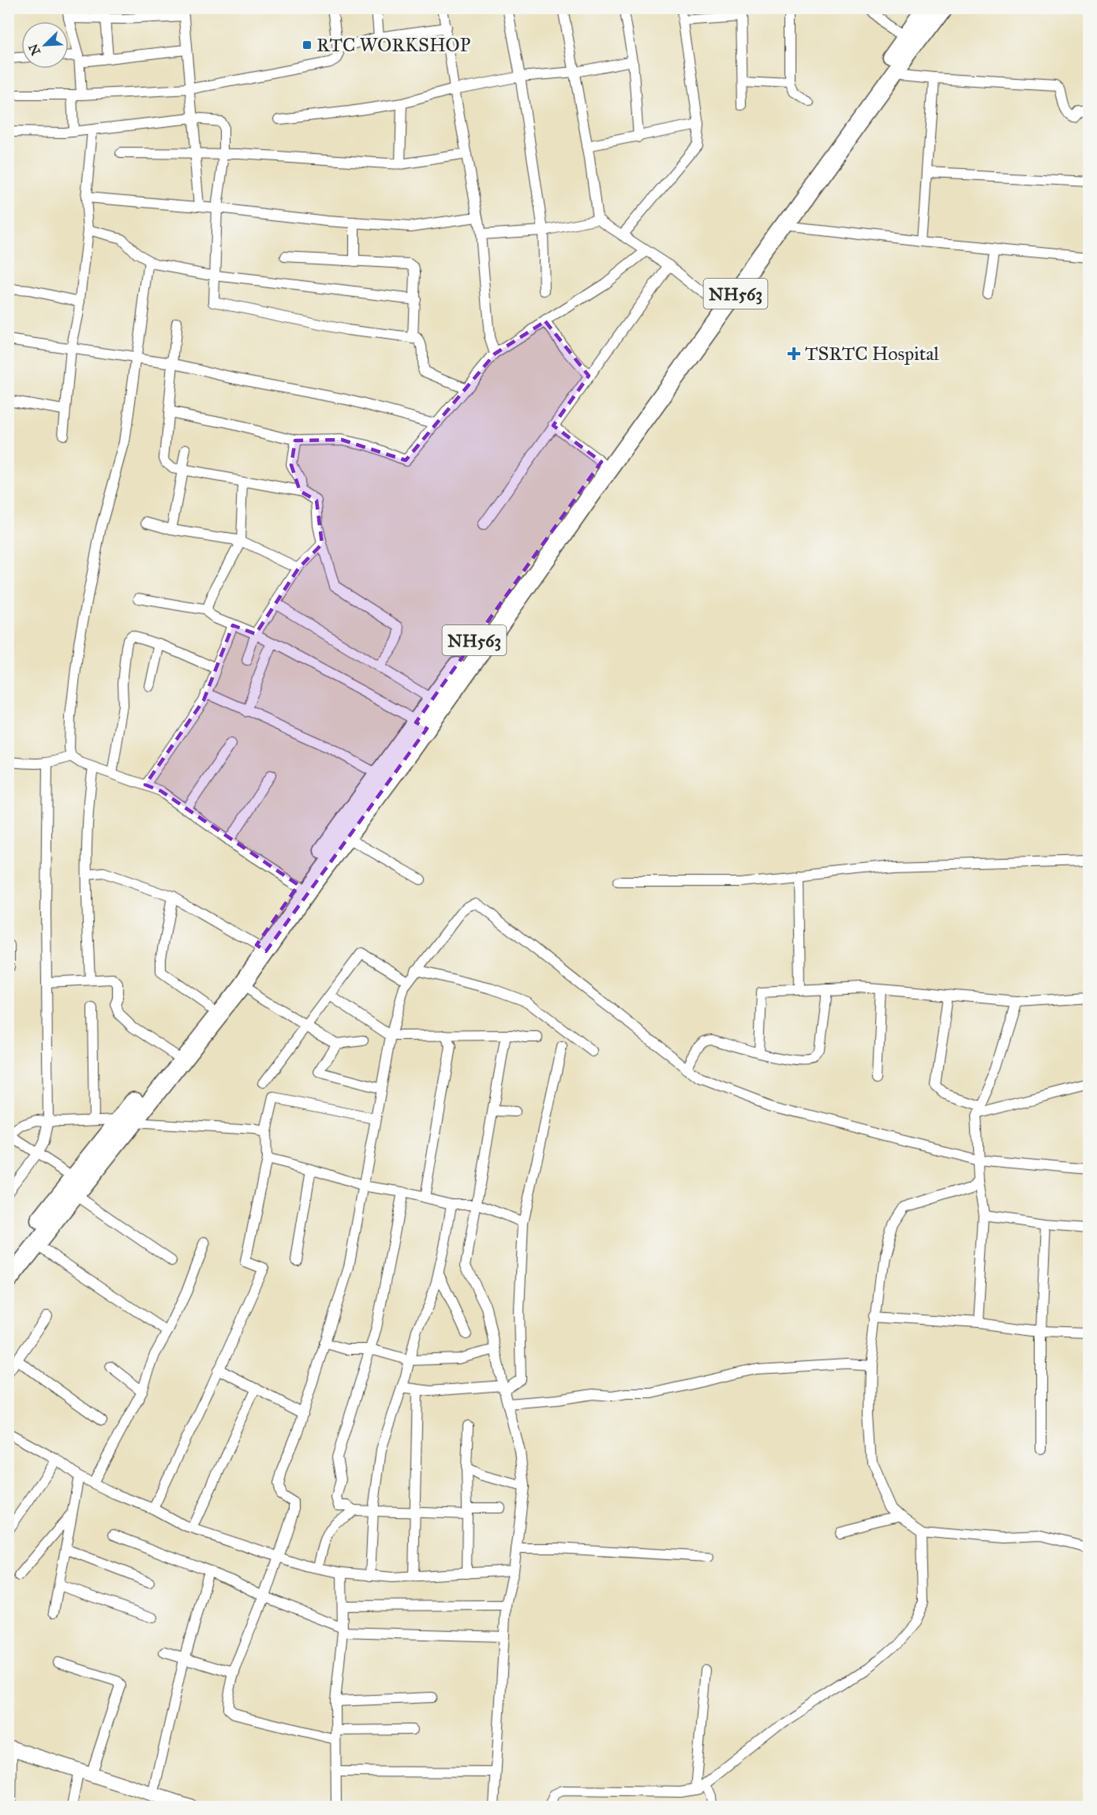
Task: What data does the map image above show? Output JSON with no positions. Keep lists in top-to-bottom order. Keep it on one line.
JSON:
{"streets":{"highway":["NH563"]},"places":{"transit":["RTC WORKSHOP"],"health":["TSRTC Hospital"]},"north":"bottom left"}
